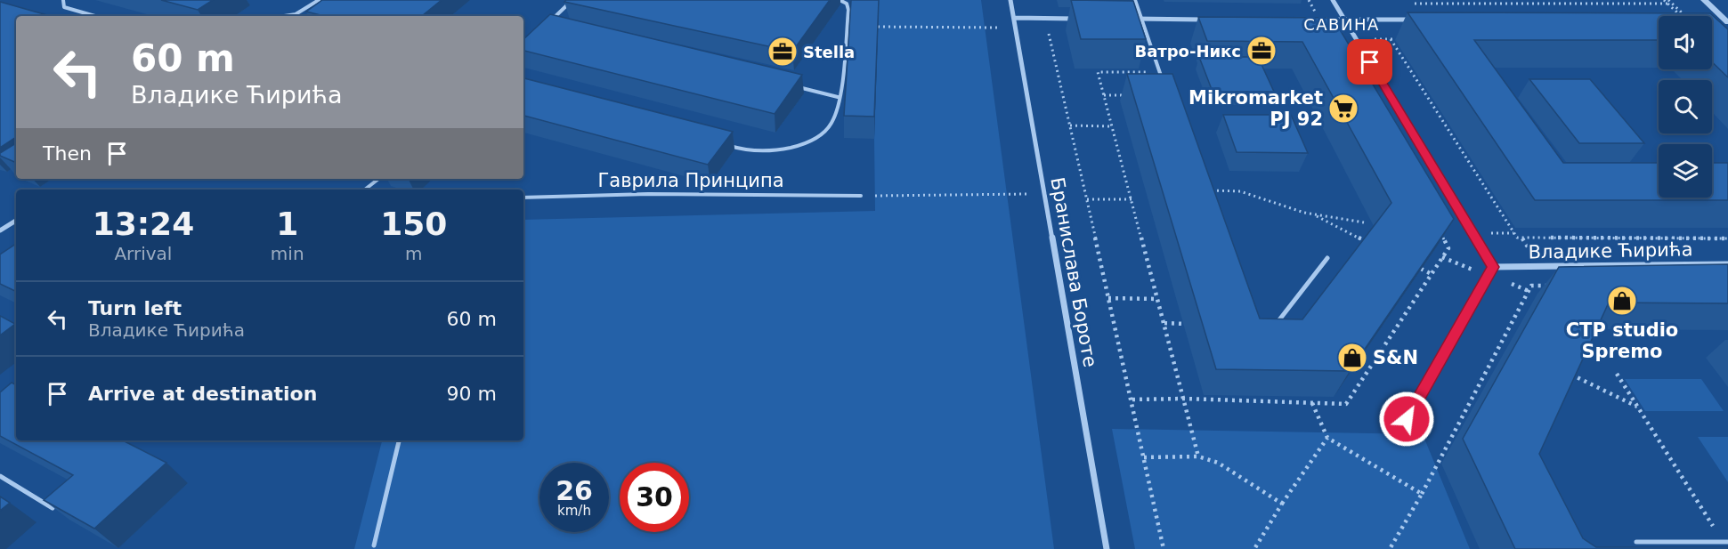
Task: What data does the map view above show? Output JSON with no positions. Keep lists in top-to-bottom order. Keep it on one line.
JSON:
{"streets":{"street":["Владике Ћирића","Бранислава Бороте"],"lane":["Гаврила Принципа"]},"districts":["САВИНА"],"places":{"office":["Ватро-Никс","Stella"],"supermarket":["Mikromarket PJ 92"],"shop":["CTP studio Spremo","S&N"]},"page":{"turn":["60 m","Владике Ћирића"],"then":"Then","eta":["13:24","Arrival","1","min","150","m"],"list":[{"name":"Turn left","note":"Владике Ћирића","value":"60 m"},{"name":"Arrive at destination","value":"90 m"}],"speed":"26 km/h","limit":"30"}}
